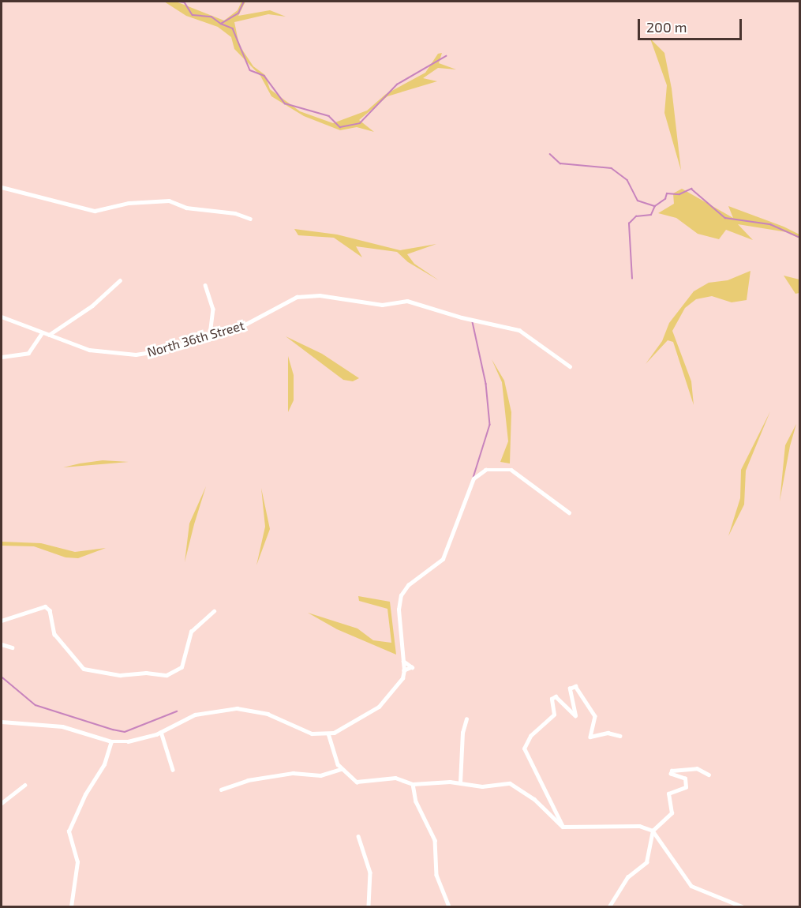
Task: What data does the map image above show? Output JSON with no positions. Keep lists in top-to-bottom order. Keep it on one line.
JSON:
{"streets":{"street":["North 36th Street"]},"scale_bar":"200 m"}
